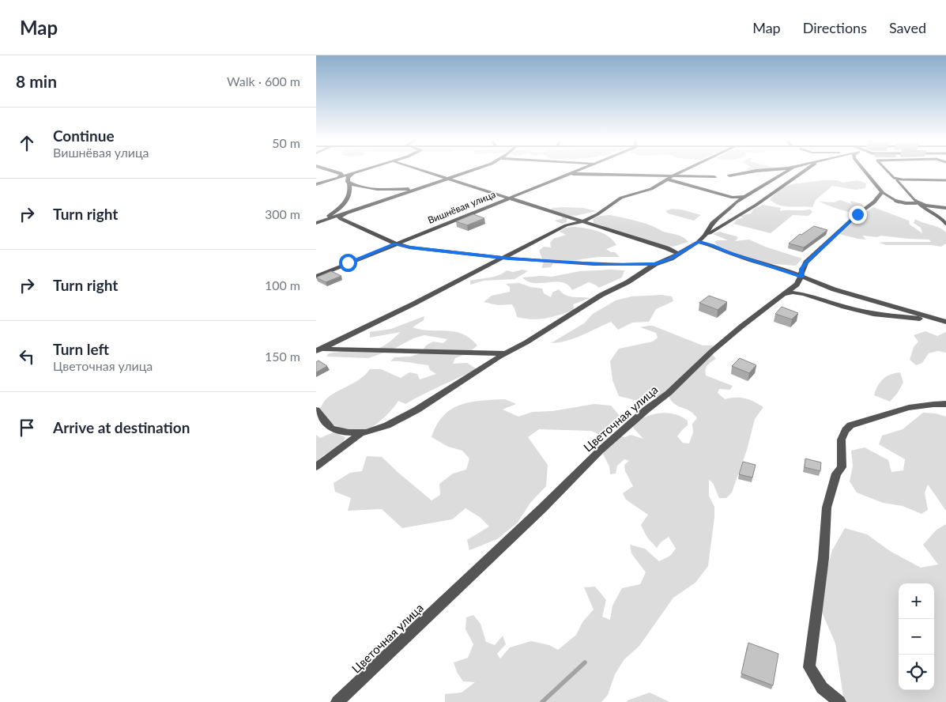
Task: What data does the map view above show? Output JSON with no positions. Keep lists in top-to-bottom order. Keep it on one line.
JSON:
{"streets":{"street":["Вишнёвая улица","Цветочная улица"]},"page":{"header":"Map","nav":["Map","Directions","Saved"],"heading":["8 min","Walk · 600 m"],"list":[["Continue","Вишнёвая улица","50 m"],["Turn right","300 m"],["Turn right","100 m"],["Turn left","Цветочная улица","150 m"],"Arrive at destination"],"map_buttons":["+","−"]}}
